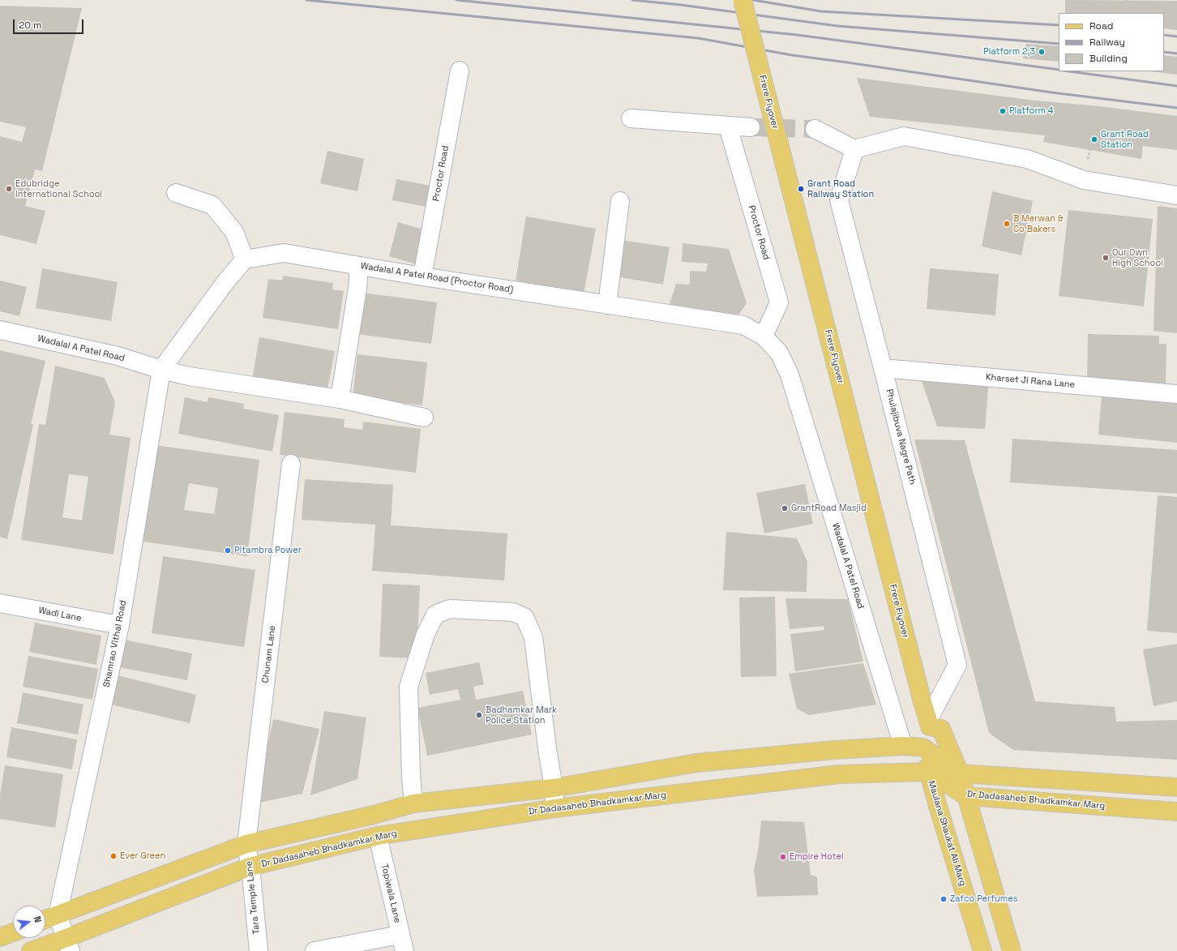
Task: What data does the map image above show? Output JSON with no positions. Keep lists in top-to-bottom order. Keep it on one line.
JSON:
{"streets":{"main road":["Frere Flyover","Dr Dadasaheb Bhadkamkar Marg","Maulana Shaukat Ali Marg"],"street":["Proctor Road","Wadalal A Patel Road (Proctor Road)","Wadalal A Patel Road","Kharset Ji Rana Lane","Phulajibuva Nagre Path","Wadi Lane","Shamrao Vithal Road","Chunam Lane","Topiwala Lane","Tara Temple Lane"]},"crossings":[["Frere Flyover","Phulajibuva Nagre Path"],["Proctor Road","Wadalal A Patel Road (Proctor Road)"],["Proctor Road","Wadalal A Patel Road"],["Wadalal A Patel Road (Proctor Road)","Wadalal A Patel Road"],["Wadalal A Patel Road","Shamrao Vithal Road"],["Kharset Ji Rana Lane","Phulajibuva Nagre Path"],["Wadi Lane","Shamrao Vithal Road"],["Chunam Lane","Tara Temple Lane"],["Dr Dadasaheb Bhadkamkar Marg","Maulana Shaukat Ali Marg"],["Dr Dadasaheb Bhadkamkar Marg","Topiwala Lane"],["Dr Dadasaheb Bhadkamkar Marg","Tara Temple Lane"]],"places":["Platform 2,3","Platform 4","Grant Road Station","Edubridge International School","Grant Road Railway Station","B Merwan & Co Bakers","Our Own High School","GrantRoad Masjid","Pitambra Power","Badhamkar Mark Police Station","Ever Green","Empire Hotel","Zafco Perfumes"],"legend":["Road","Railway","Building"],"scale_bar":"20 m","north":"right"}
